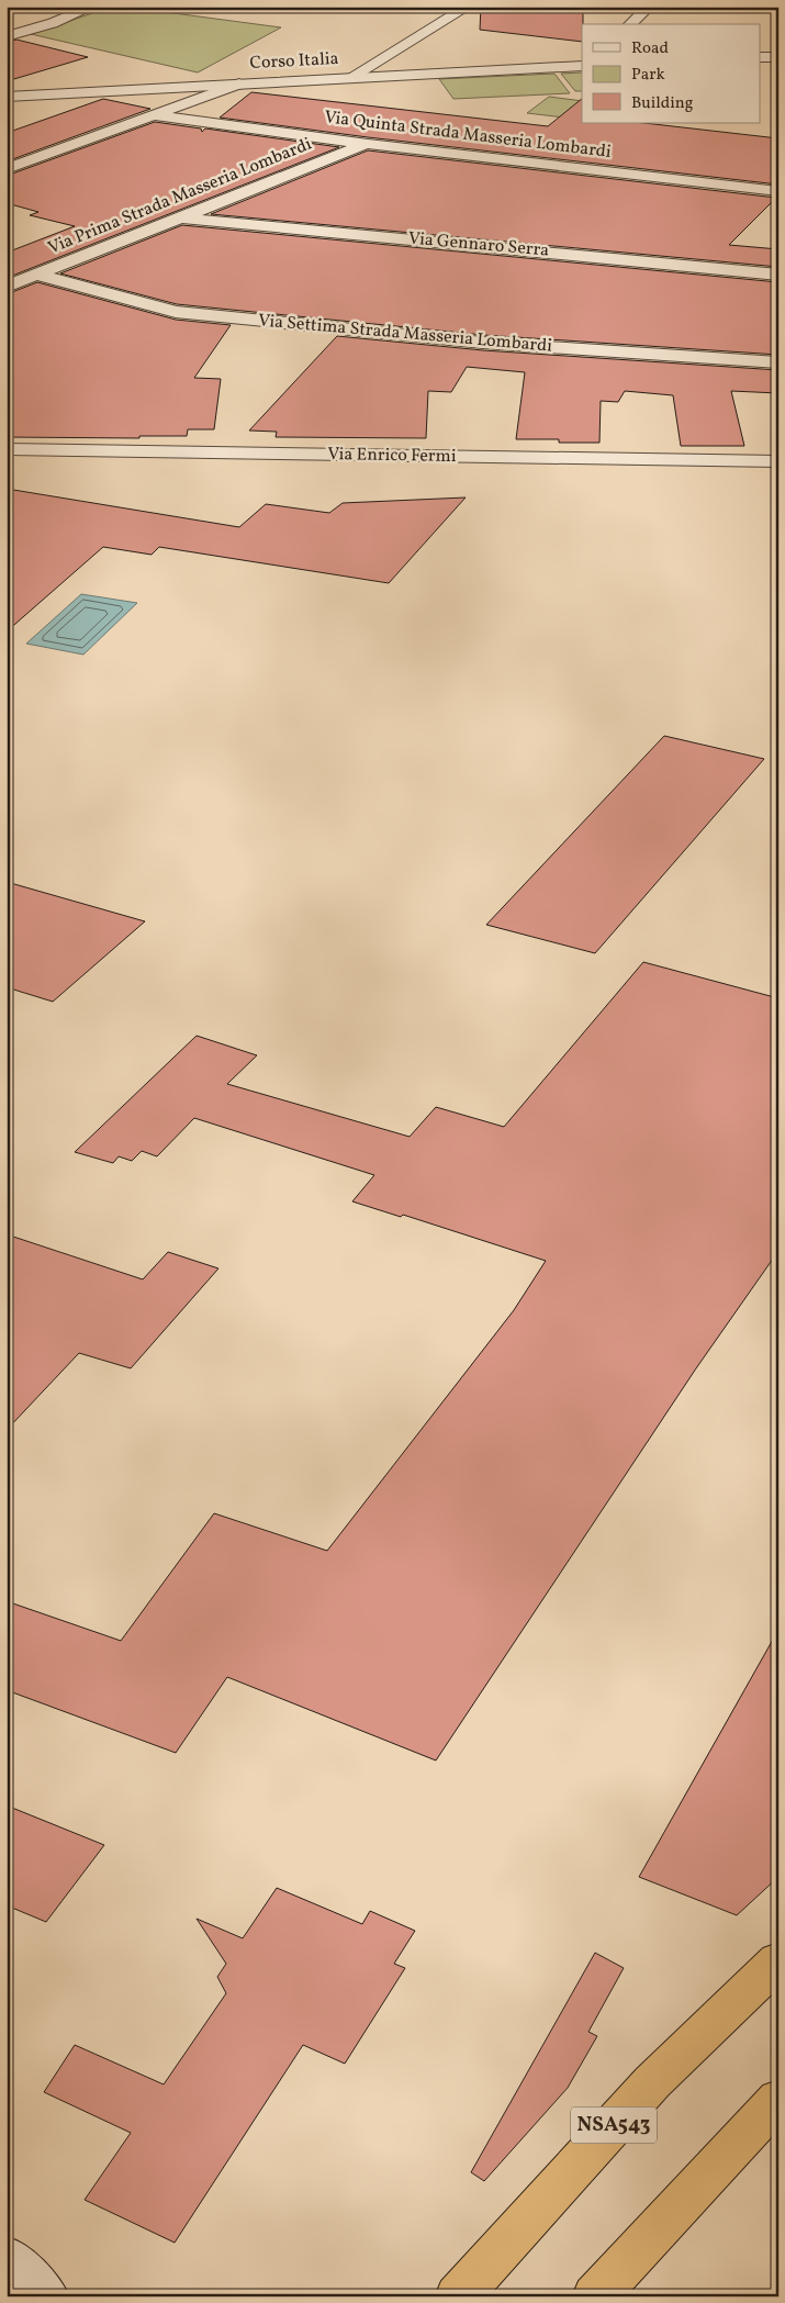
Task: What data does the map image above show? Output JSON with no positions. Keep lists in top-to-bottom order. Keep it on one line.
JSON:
{"streets":{"highway":["NSA543"],"street":["Corso Italia","Via Quinta Strada Masseria Lombardi","Via Prima Strada Masseria Lombardi","Via Gennaro Serra","Via Settima Strada Masseria Lombardi","Via Enrico Fermi"]},"crossings":[["Via Quinta Strada Masseria Lombardi","Via Prima Strada Masseria Lombardi"],["Via Prima Strada Masseria Lombardi","Via Gennaro Serra"],["Via Prima Strada Masseria Lombardi","Via Settima Strada Masseria Lombardi"]],"legend":["Road","Park","Building"]}
